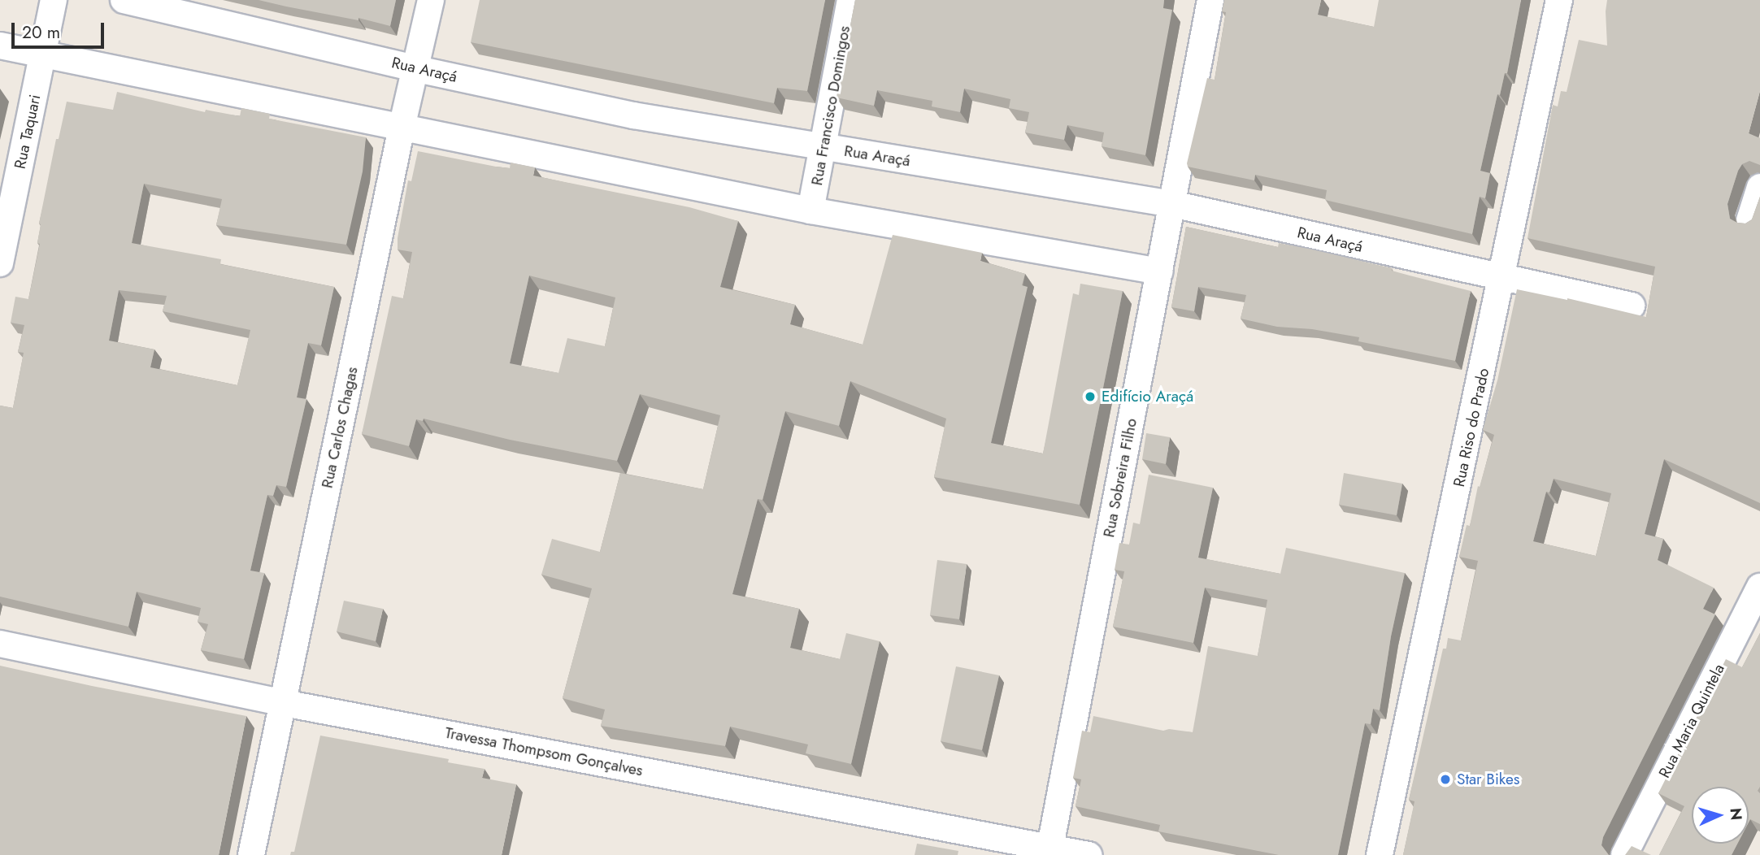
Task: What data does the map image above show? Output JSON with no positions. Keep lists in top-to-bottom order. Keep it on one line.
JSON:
{"streets":{"street":["Rua Araçá","Rua Francisco Domingos","Rua Taquari","Rua Carlos Chagas","Rua Riso do Prado","Rua Sobreira Filho","Rua Maria Quintela","Travessa Thompsom Gonçalves"]},"crossings":[["Rua Araçá","Rua Francisco Domingos"],["Rua Araçá","Rua Carlos Chagas"],["Rua Araçá","Rua Riso do Prado"],["Rua Araçá","Rua Sobreira Filho"],["Rua Carlos Chagas","Travessa Thompsom Gonçalves"],["Rua Sobreira Filho","Travessa Thompsom Gonçalves"]],"places":["Edifício Araçá","Star Bikes"],"scale_bar":"20 m","north":"right"}
